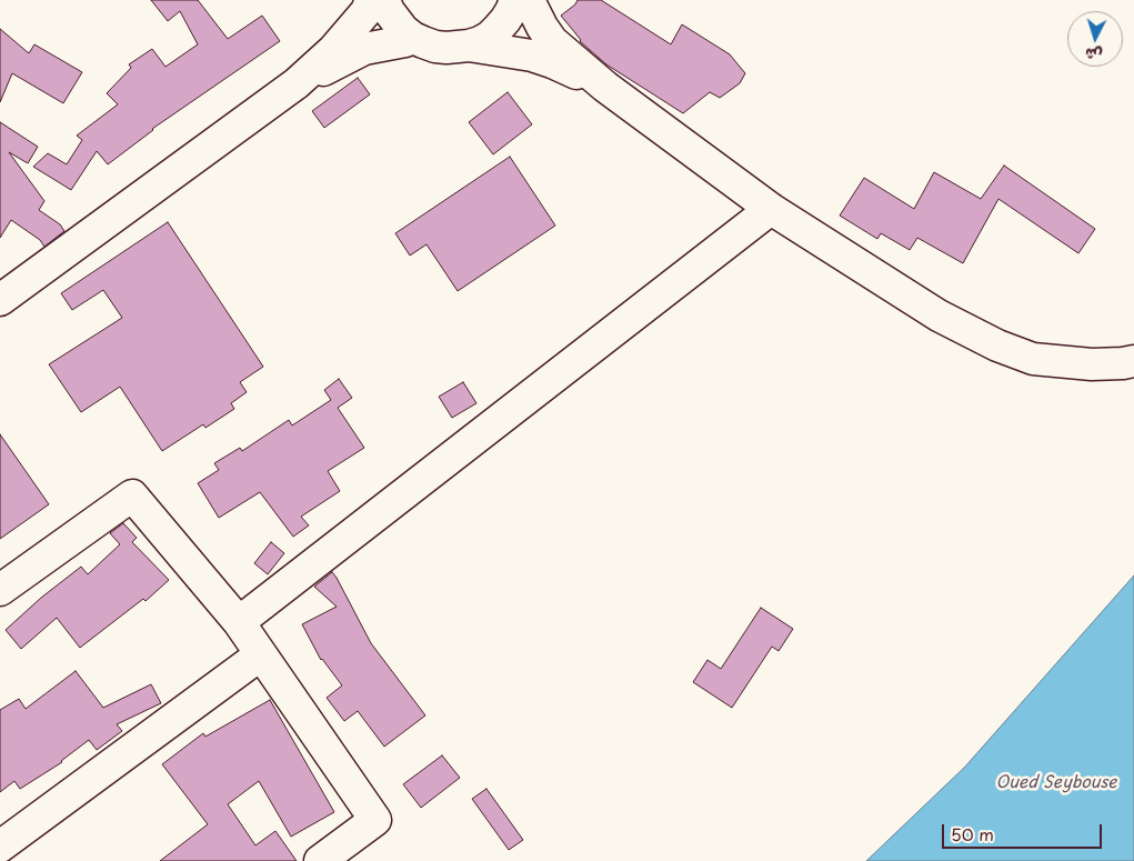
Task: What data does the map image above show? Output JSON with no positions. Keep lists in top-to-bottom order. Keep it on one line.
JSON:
{"water":["Oued Seybouse"],"scale_bar":"50 m","north":"bottom"}
